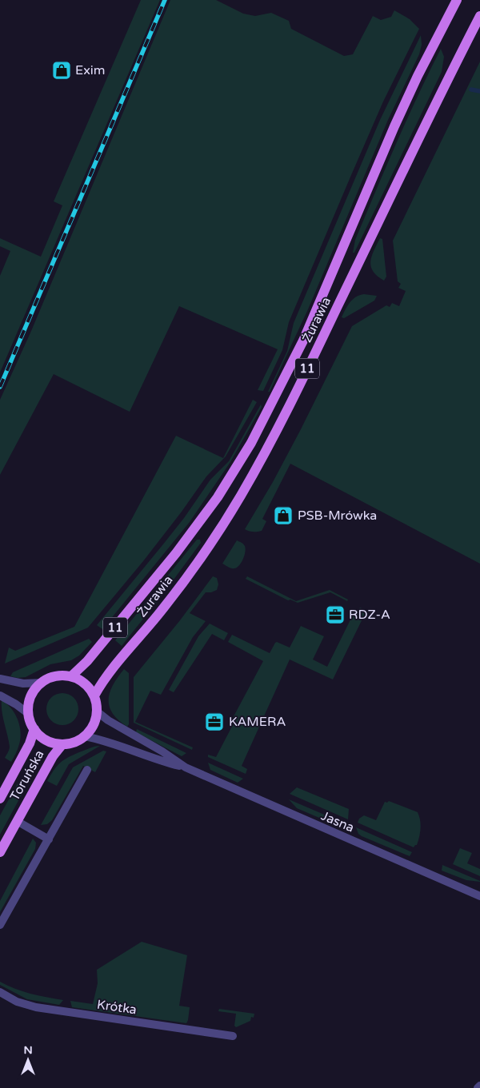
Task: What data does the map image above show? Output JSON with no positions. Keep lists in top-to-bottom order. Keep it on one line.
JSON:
{"streets":{"main road":["Żurawia","11","Toruńska"],"street":["Jasna","Krótka"]},"crossings":[["Żurawia","Toruńska"],["Żurawia","Jasna"],["Toruńska","Jasna"]],"places":{"shop":["Exim","PSB-Mrówka"],"office":["RDZ-A","KAMERA"]},"north":"top"}
